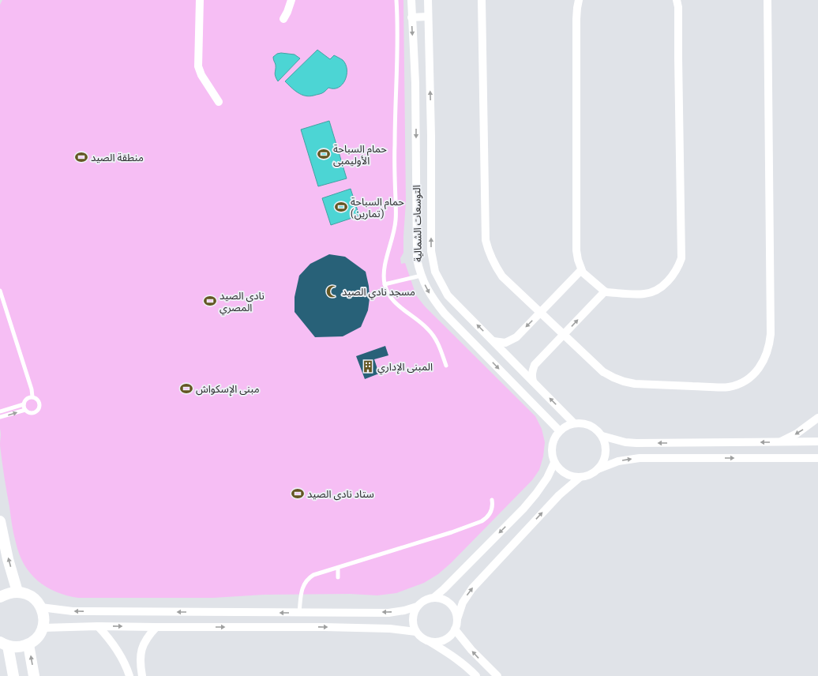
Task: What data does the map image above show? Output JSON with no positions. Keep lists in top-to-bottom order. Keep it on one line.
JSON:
{"streets":{"street":["التوسعات الشمالية"]},"places":{"sports":["حمام السباحة الأوليمبى","منطقة الصيد","حمام السباحة (تمارين)","نادى الصيد المصري","مبنى الإسكواش","ستاد نادى الصيد"],"mosque":["مسجد نادي الصيد"],"building":["المبنى الإداري"]}}
